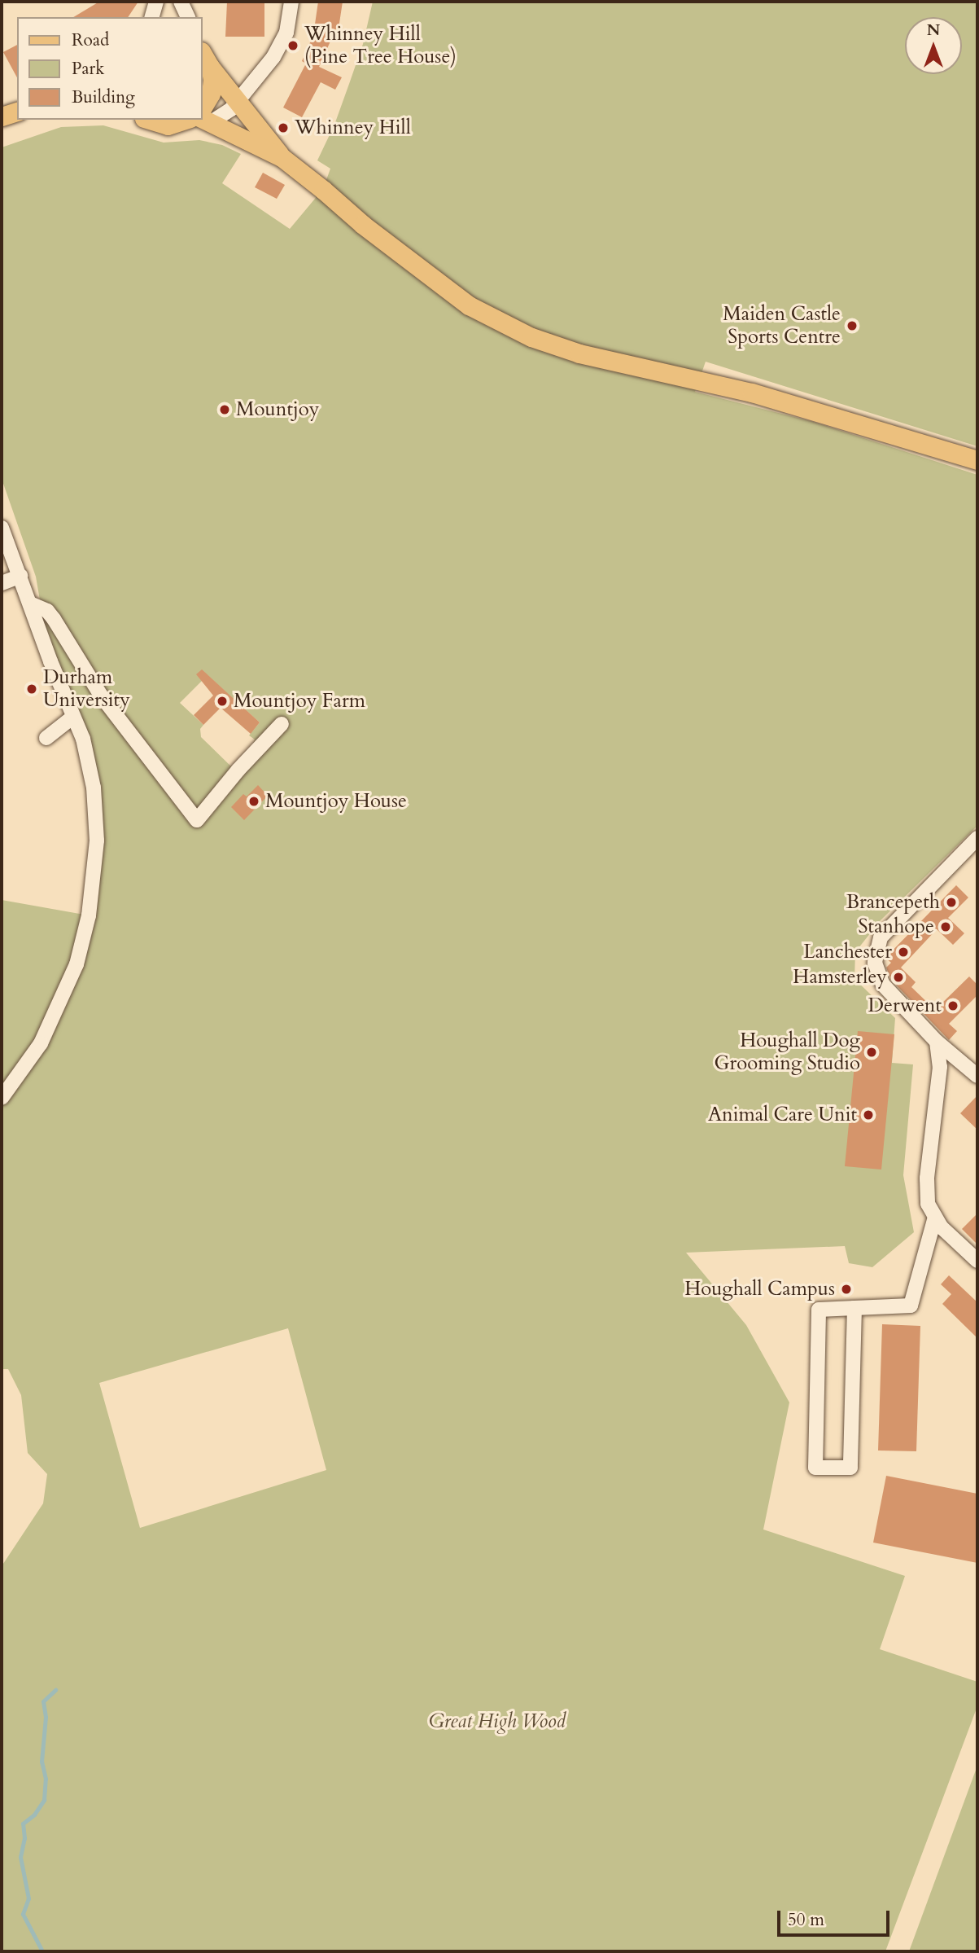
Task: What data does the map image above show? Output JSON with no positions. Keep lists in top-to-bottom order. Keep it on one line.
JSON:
{"parks":["Great High Wood"],"places":["Whinney Hill (Pine Tree House)","Whinney Hill","Maiden Castle Sports Centre","Mountjoy","Durham University","Mountjoy Farm","Mountjoy House","Brancepeth","Stanhope","Lanchester","Hamsterley","Derwent","Houghall Dog Grooming Studio","Animal Care Unit","Houghall Campus"],"legend":["Road","Park","Building"],"scale_bar":"50 m","north":"top"}
